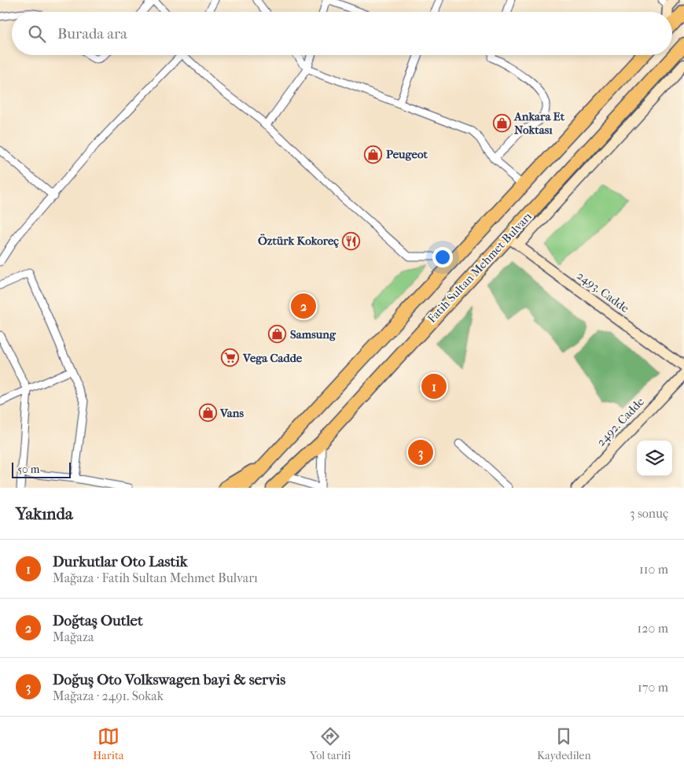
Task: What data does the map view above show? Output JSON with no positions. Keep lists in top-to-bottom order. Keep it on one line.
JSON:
{"streets":{"highway":["Fatih Sultan Mehmet Bulvarı"],"street":["2493. Cadde","2492. Cadde"]},"crossings":[["Fatih Sultan Mehmet Bulvarı","2493. Cadde"]],"places":{"shop":["Ankara Et Noktası","Peugeot","Samsung","Vans"],"restaurant":["Öztürk Kokoreç"],"supermarket":["Vega Cadde"]},"scale_bar":"50 m","page":{"search":"Burada ara","pins":["2","1","3"],"scale":"50 m","heading":["Yakında","3 sonuç"],"list":[{"mark":"1","name":"Durkutlar Oto Lastik","note":"Mağaza · Fatih Sultan Mehmet Bulvarı","value":"110 m"},{"mark":"2","name":"Doğtaş Outlet","note":"Mağaza","value":"120 m"},{"mark":"3","name":"Doğuş Oto Volkswagen bayi & servis","note":"Mağaza · 2491. Sokak","value":"170 m"}],"nav":["Harita","Yol tarifi","Kaydedilen"]}}
